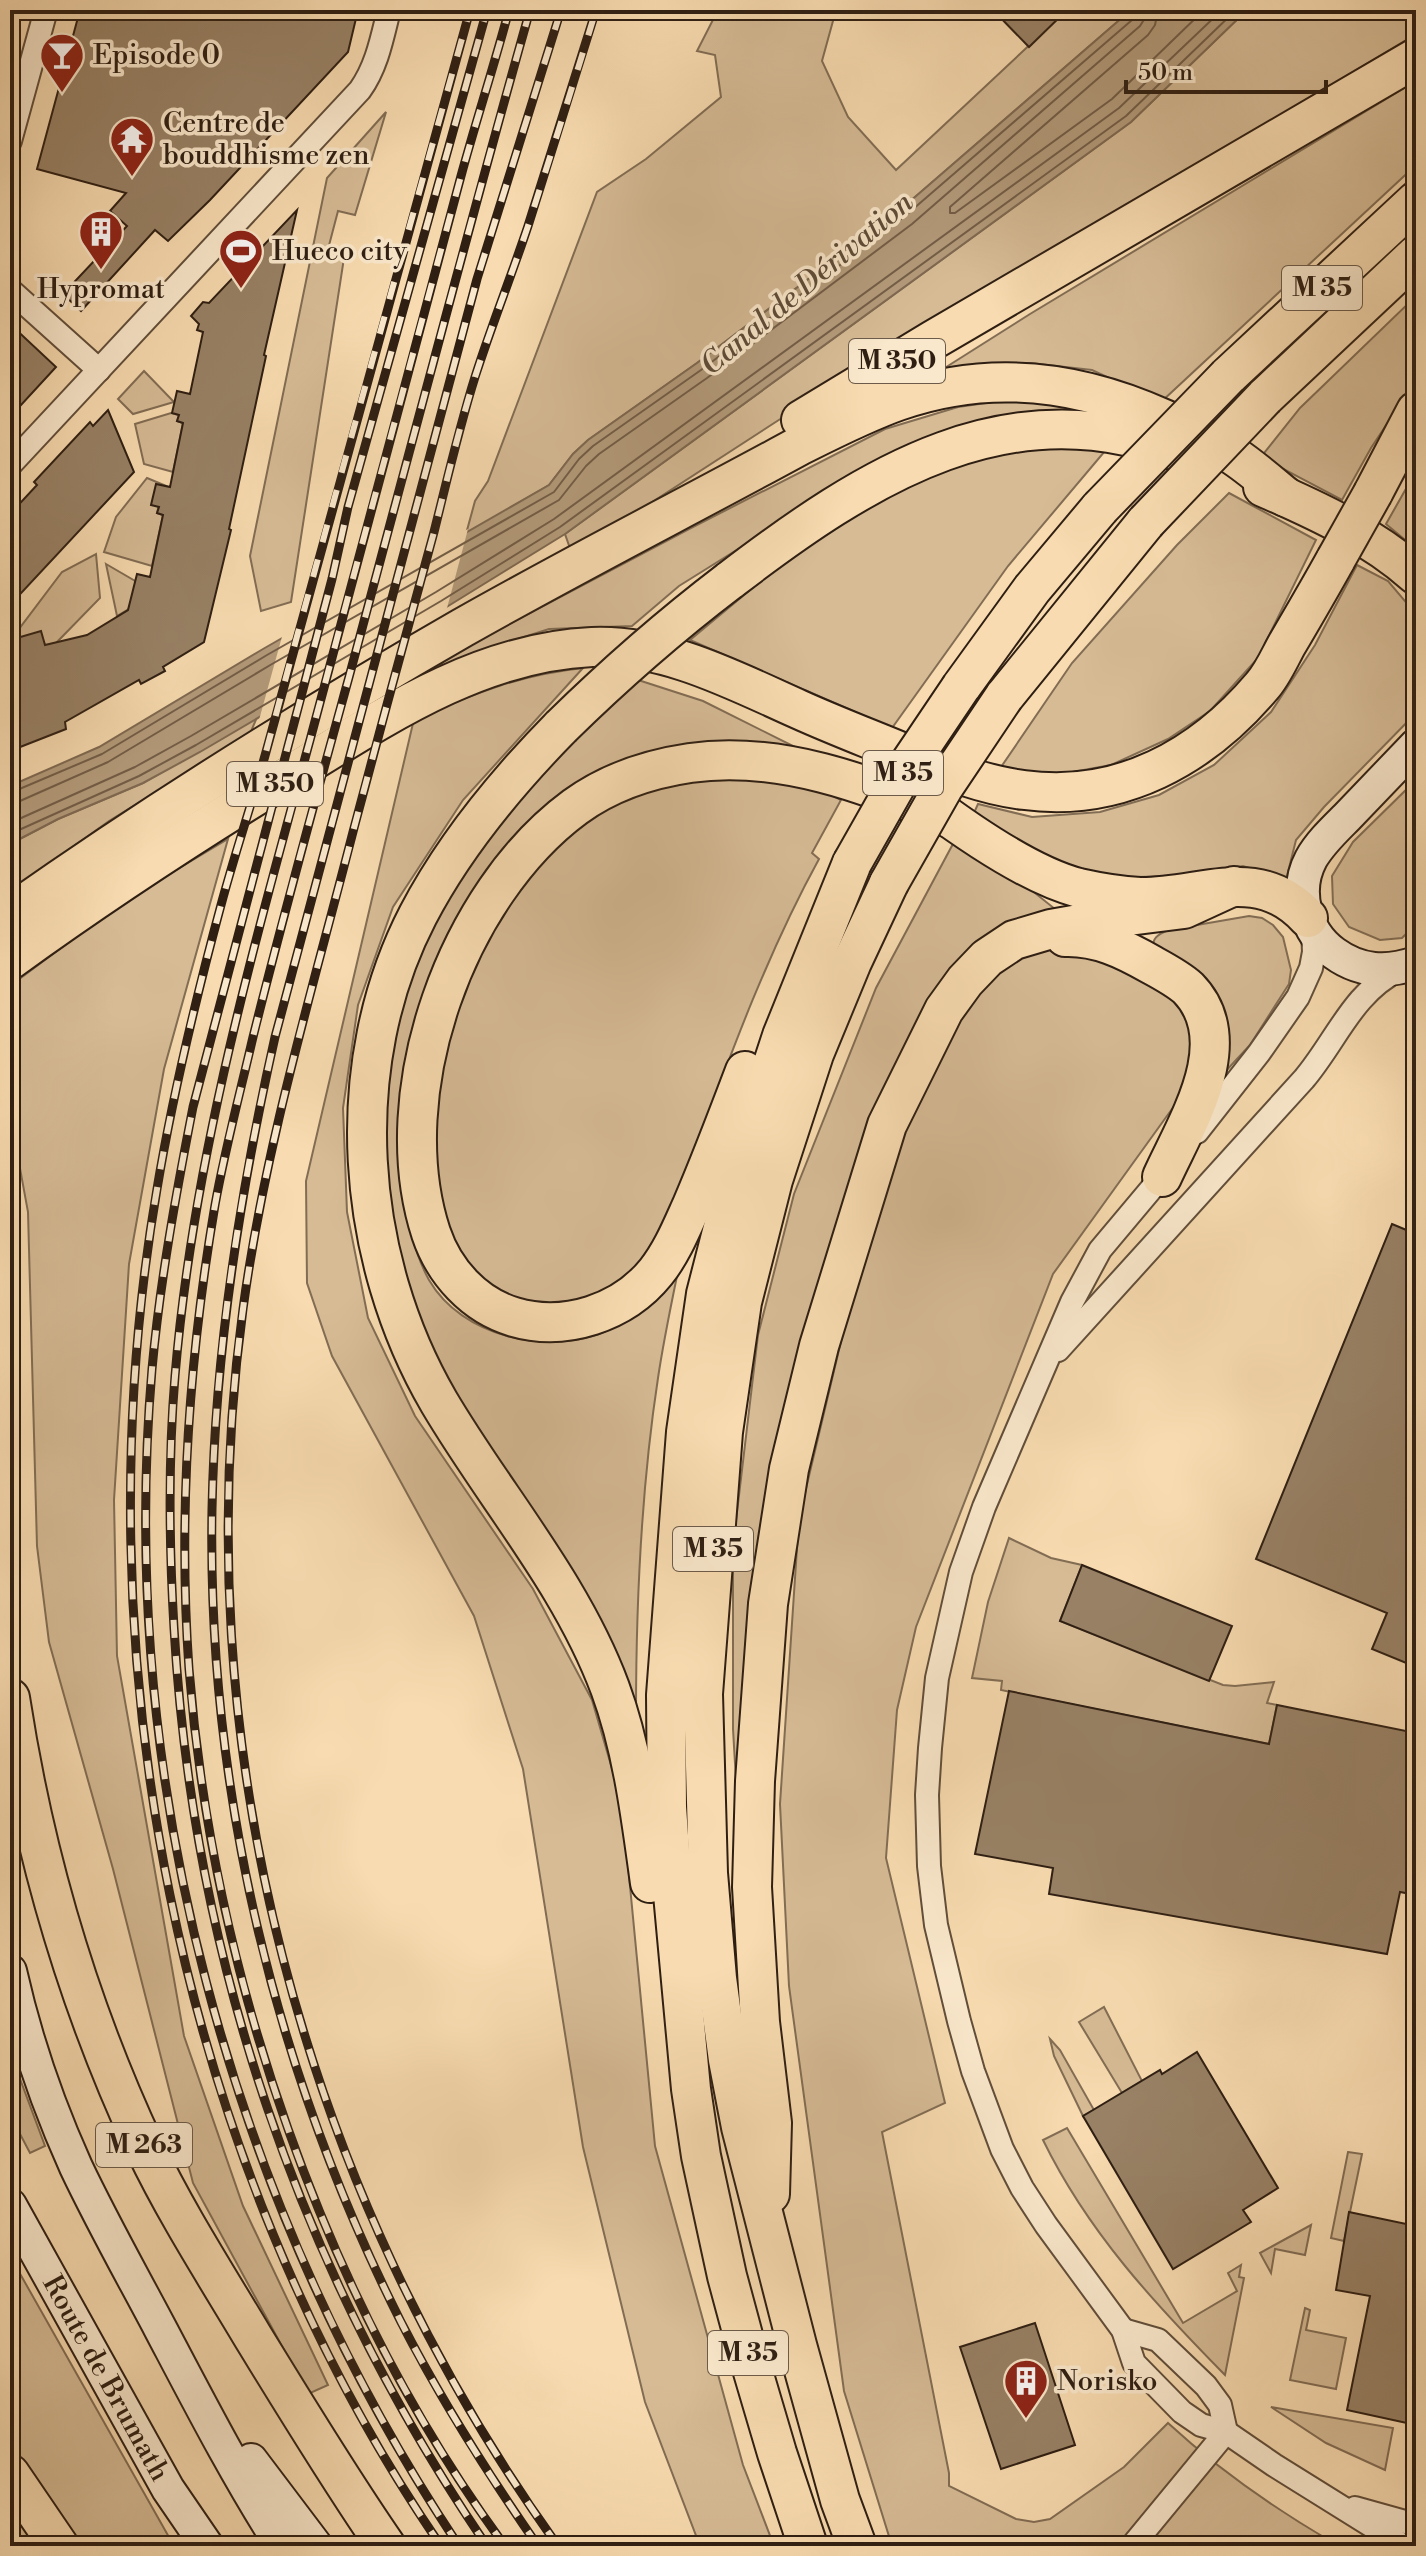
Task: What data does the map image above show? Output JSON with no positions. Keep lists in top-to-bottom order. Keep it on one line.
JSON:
{"streets":{"highway":["M 35","M 350","M 263"],"main road":["Route de Brumath"]},"water":["Canal de Dérivation"],"places":{"bar":["Episode 0"],"temple":["Centre de bouddhisme zen"],"building":["Hypromat","Norisko"],"sports":["Hueco city"]},"scale_bar":"50 m"}
